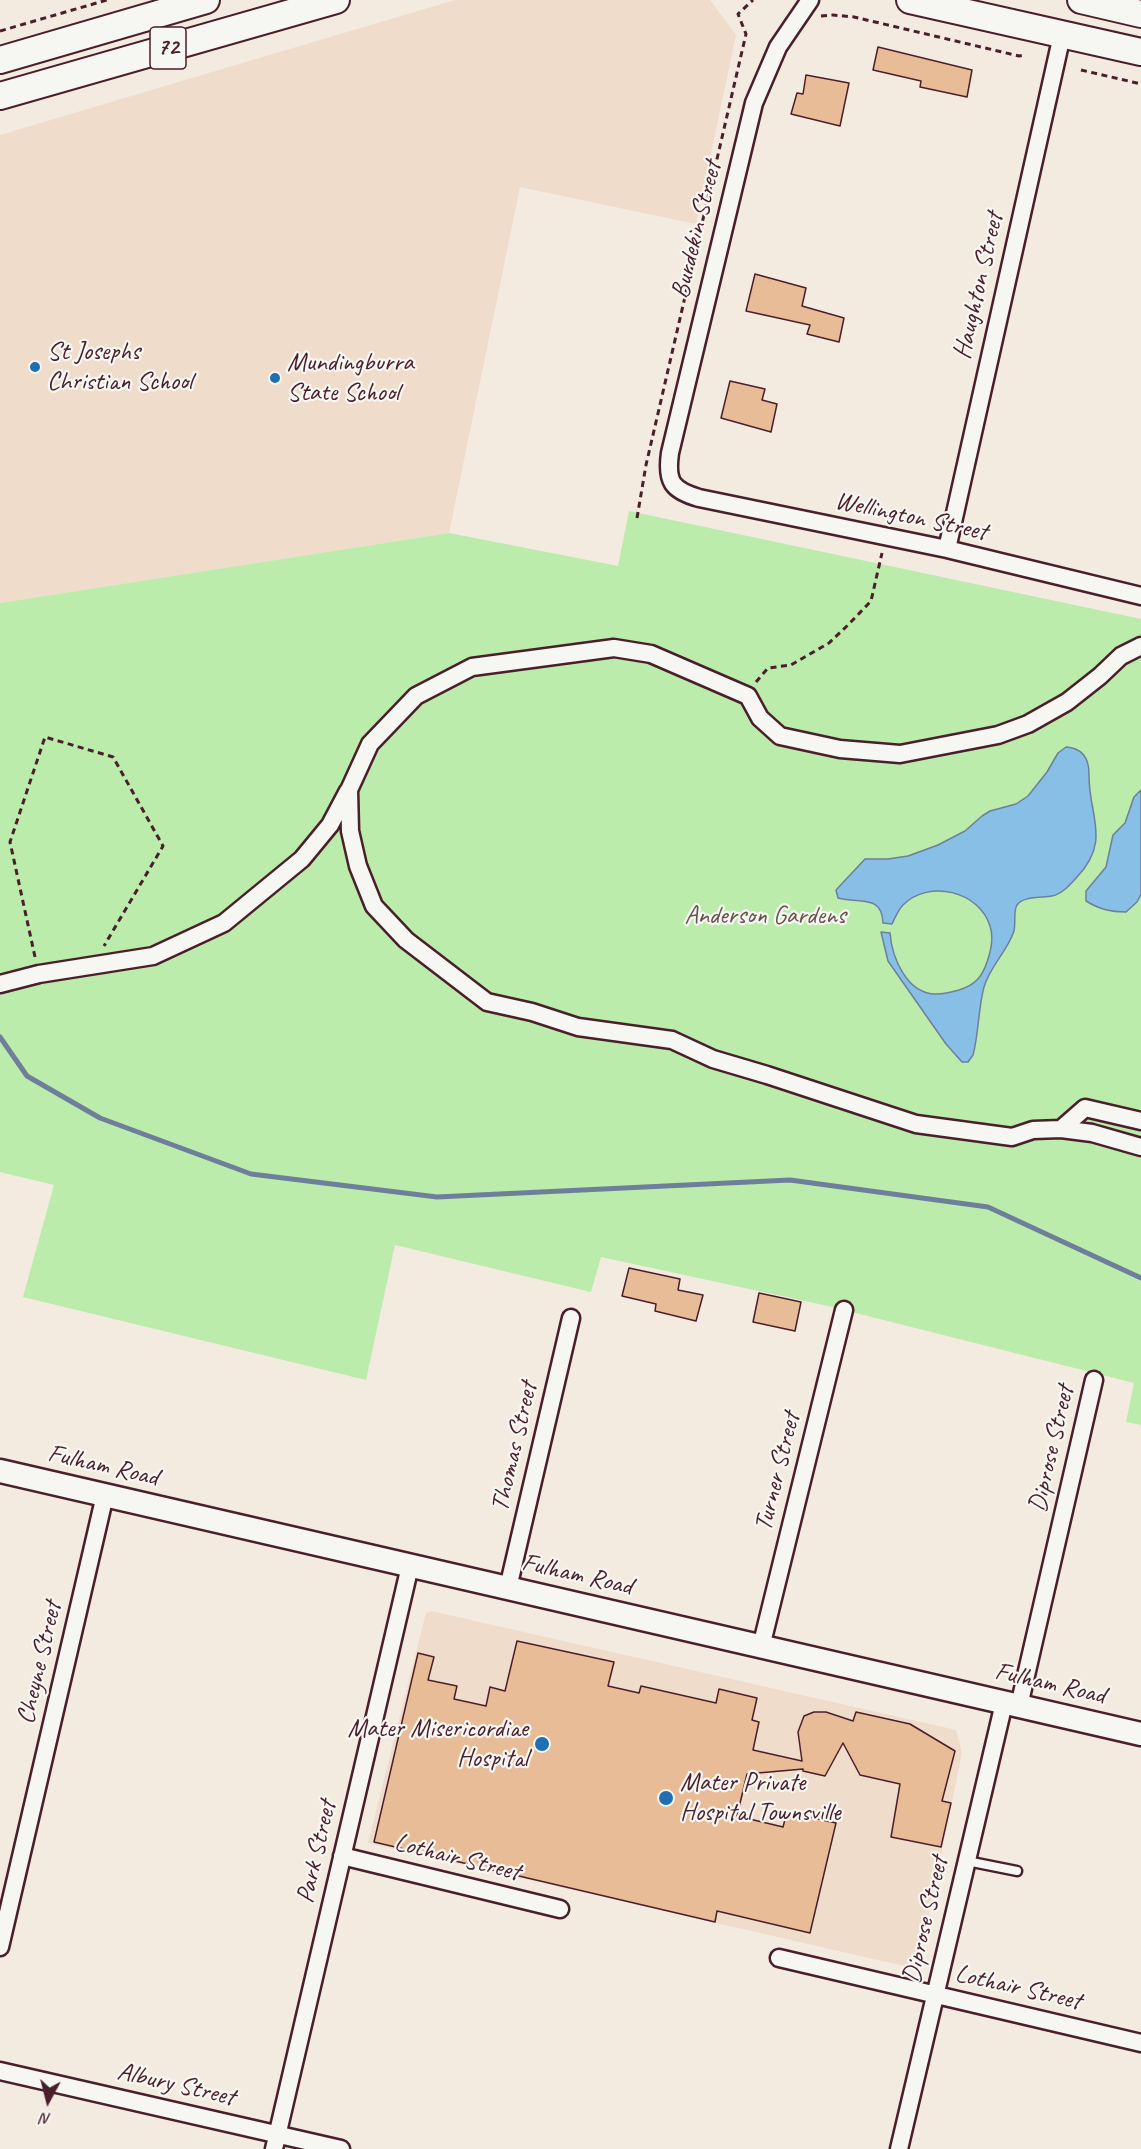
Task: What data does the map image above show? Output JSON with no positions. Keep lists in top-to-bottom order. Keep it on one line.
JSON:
{"streets":{"main road":["72"],"street":["Burdekin Street","Haughton Street","Wellington Street","Thomas Street","Diprose Street","Fulham Road","Turner Street","Cheyne Street","Park Street","Lothair Street","Albury Street"]},"crossings":[["Burdekin Street","Wellington Street"],["Haughton Street","Wellington Street"],["Thomas Street","Fulham Road"],["Diprose Street","Fulham Road"],["Diprose Street","Lothair Street"],["Fulham Road","Turner Street"],["Fulham Road","Cheyne Street"],["Fulham Road","Park Street"],["Park Street","Lothair Street"],["Park Street","Albury Street"]],"parks":["Anderson Gardens"],"places":["St Josephs Christian School","Mundingburra State School","Mater Misericordiae Hospital","Mater Private Hospital Townsville"],"north":"bottom"}
